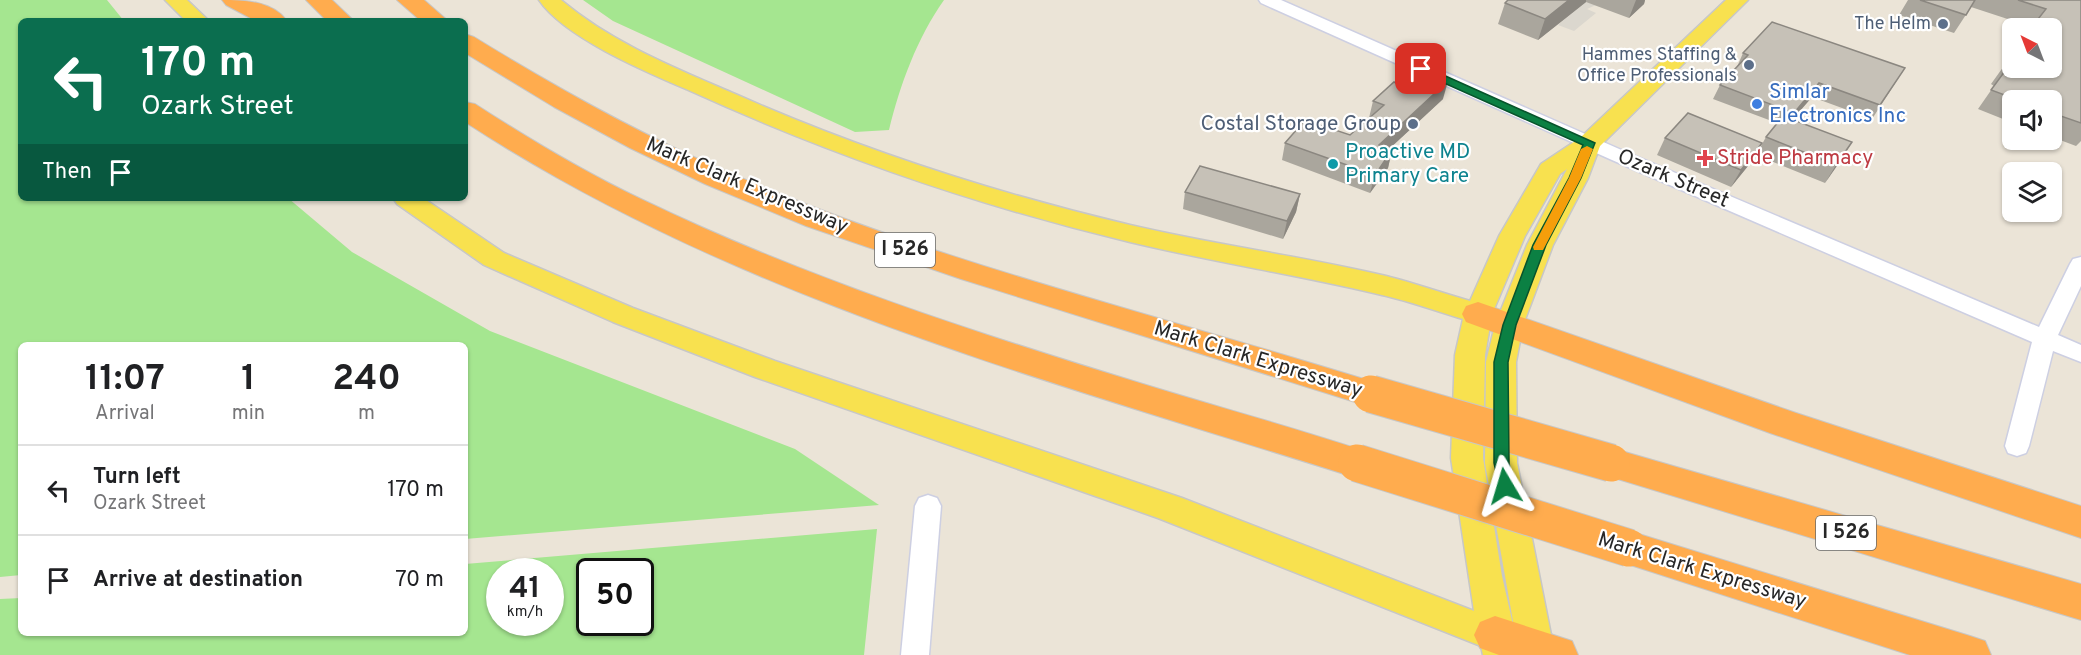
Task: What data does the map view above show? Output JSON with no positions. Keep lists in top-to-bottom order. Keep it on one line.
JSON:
{"streets":{"highway":["Mark Clark Expressway","I 526"],"street":["Ozark Street"]},"places":{"other":["The Helm","Hammes Staffing & Office Professionals","Simlar Electronics Inc","Costal Storage Group","Proactive MD Primary Care"],"health":["Stride Pharmacy"]},"north":"top left","page":{"turn":["170 m","Ozark Street"],"then":"Then","eta":["11:07","Arrival","1","min","240","m"],"list":[{"name":"Turn left","note":"Ozark Street","value":"170 m"},{"name":"Arrive at destination","value":"70 m"}],"speed":"41 km/h","limit":"50"}}
